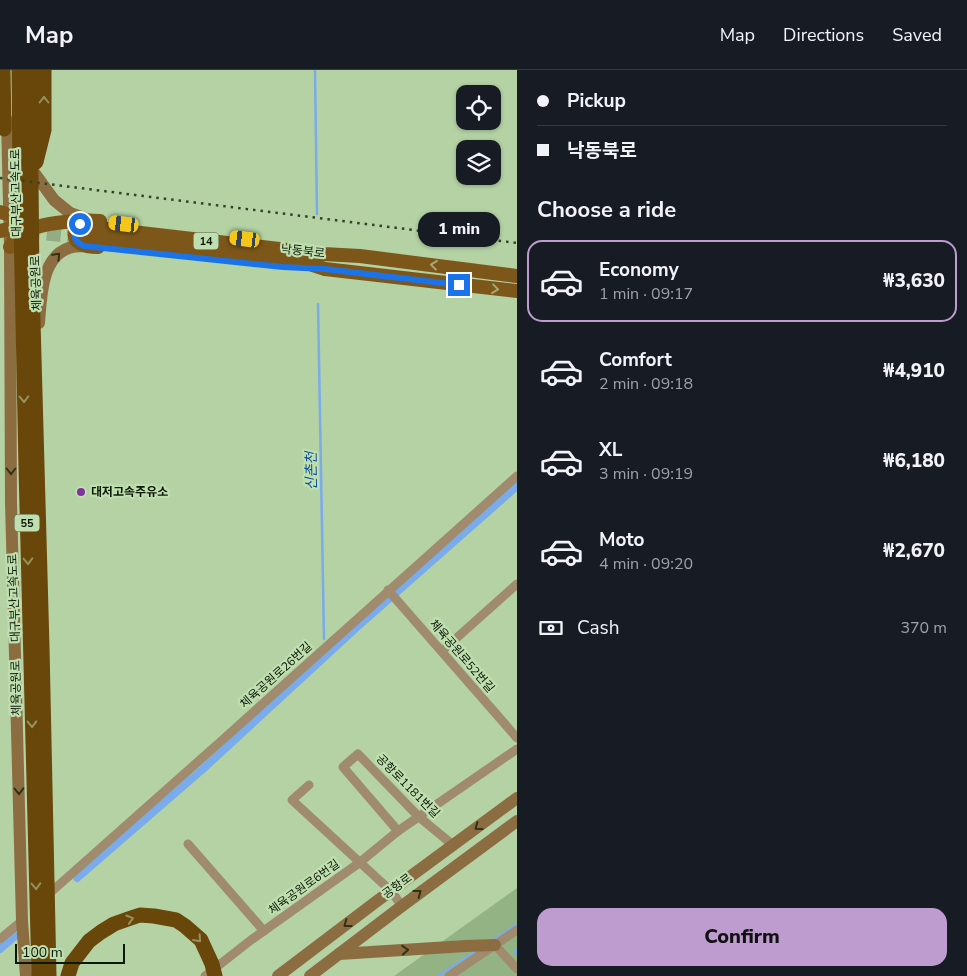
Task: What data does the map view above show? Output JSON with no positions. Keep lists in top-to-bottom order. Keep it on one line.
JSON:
{"streets":{"highway":["대구부산고속도로","55"],"main road":["14","낙동북로","체육공원로","공항로"],"street":["체육공원로52번길","체육공원로26번길","공항로1181번길","체육공원로6번길"]},"crossings":[["대구부산고속도로","체육공원로"],["체육공원로","체육공원로26번길"],["체육공원로52번길","체육공원로26번길"],["공항로1181번길","공항로"],["공항로1181번길","체육공원로6번길"]],"water":["신촌천"],"places":["대저고속주유소"],"scale_bar":"100 m","page":{"header":"Map","nav":["Map","Directions","Saved"],"banner":["Pickup","낙동북로"],"heading":"Choose a ride","bubble":"1 min","list":[{"name":"Economy","note":"1 min · 09:17","value":"₩3,630"},{"name":"Comfort","note":"2 min · 09:18","value":"₩4,910"},{"name":"XL","note":"3 min · 09:19","value":"₩6,180"},{"name":"Moto","note":"4 min · 09:20","value":"₩2,670"}],"pay":["Cash","370 m"],"buttons":"Confirm","scale":"100 m"}}
